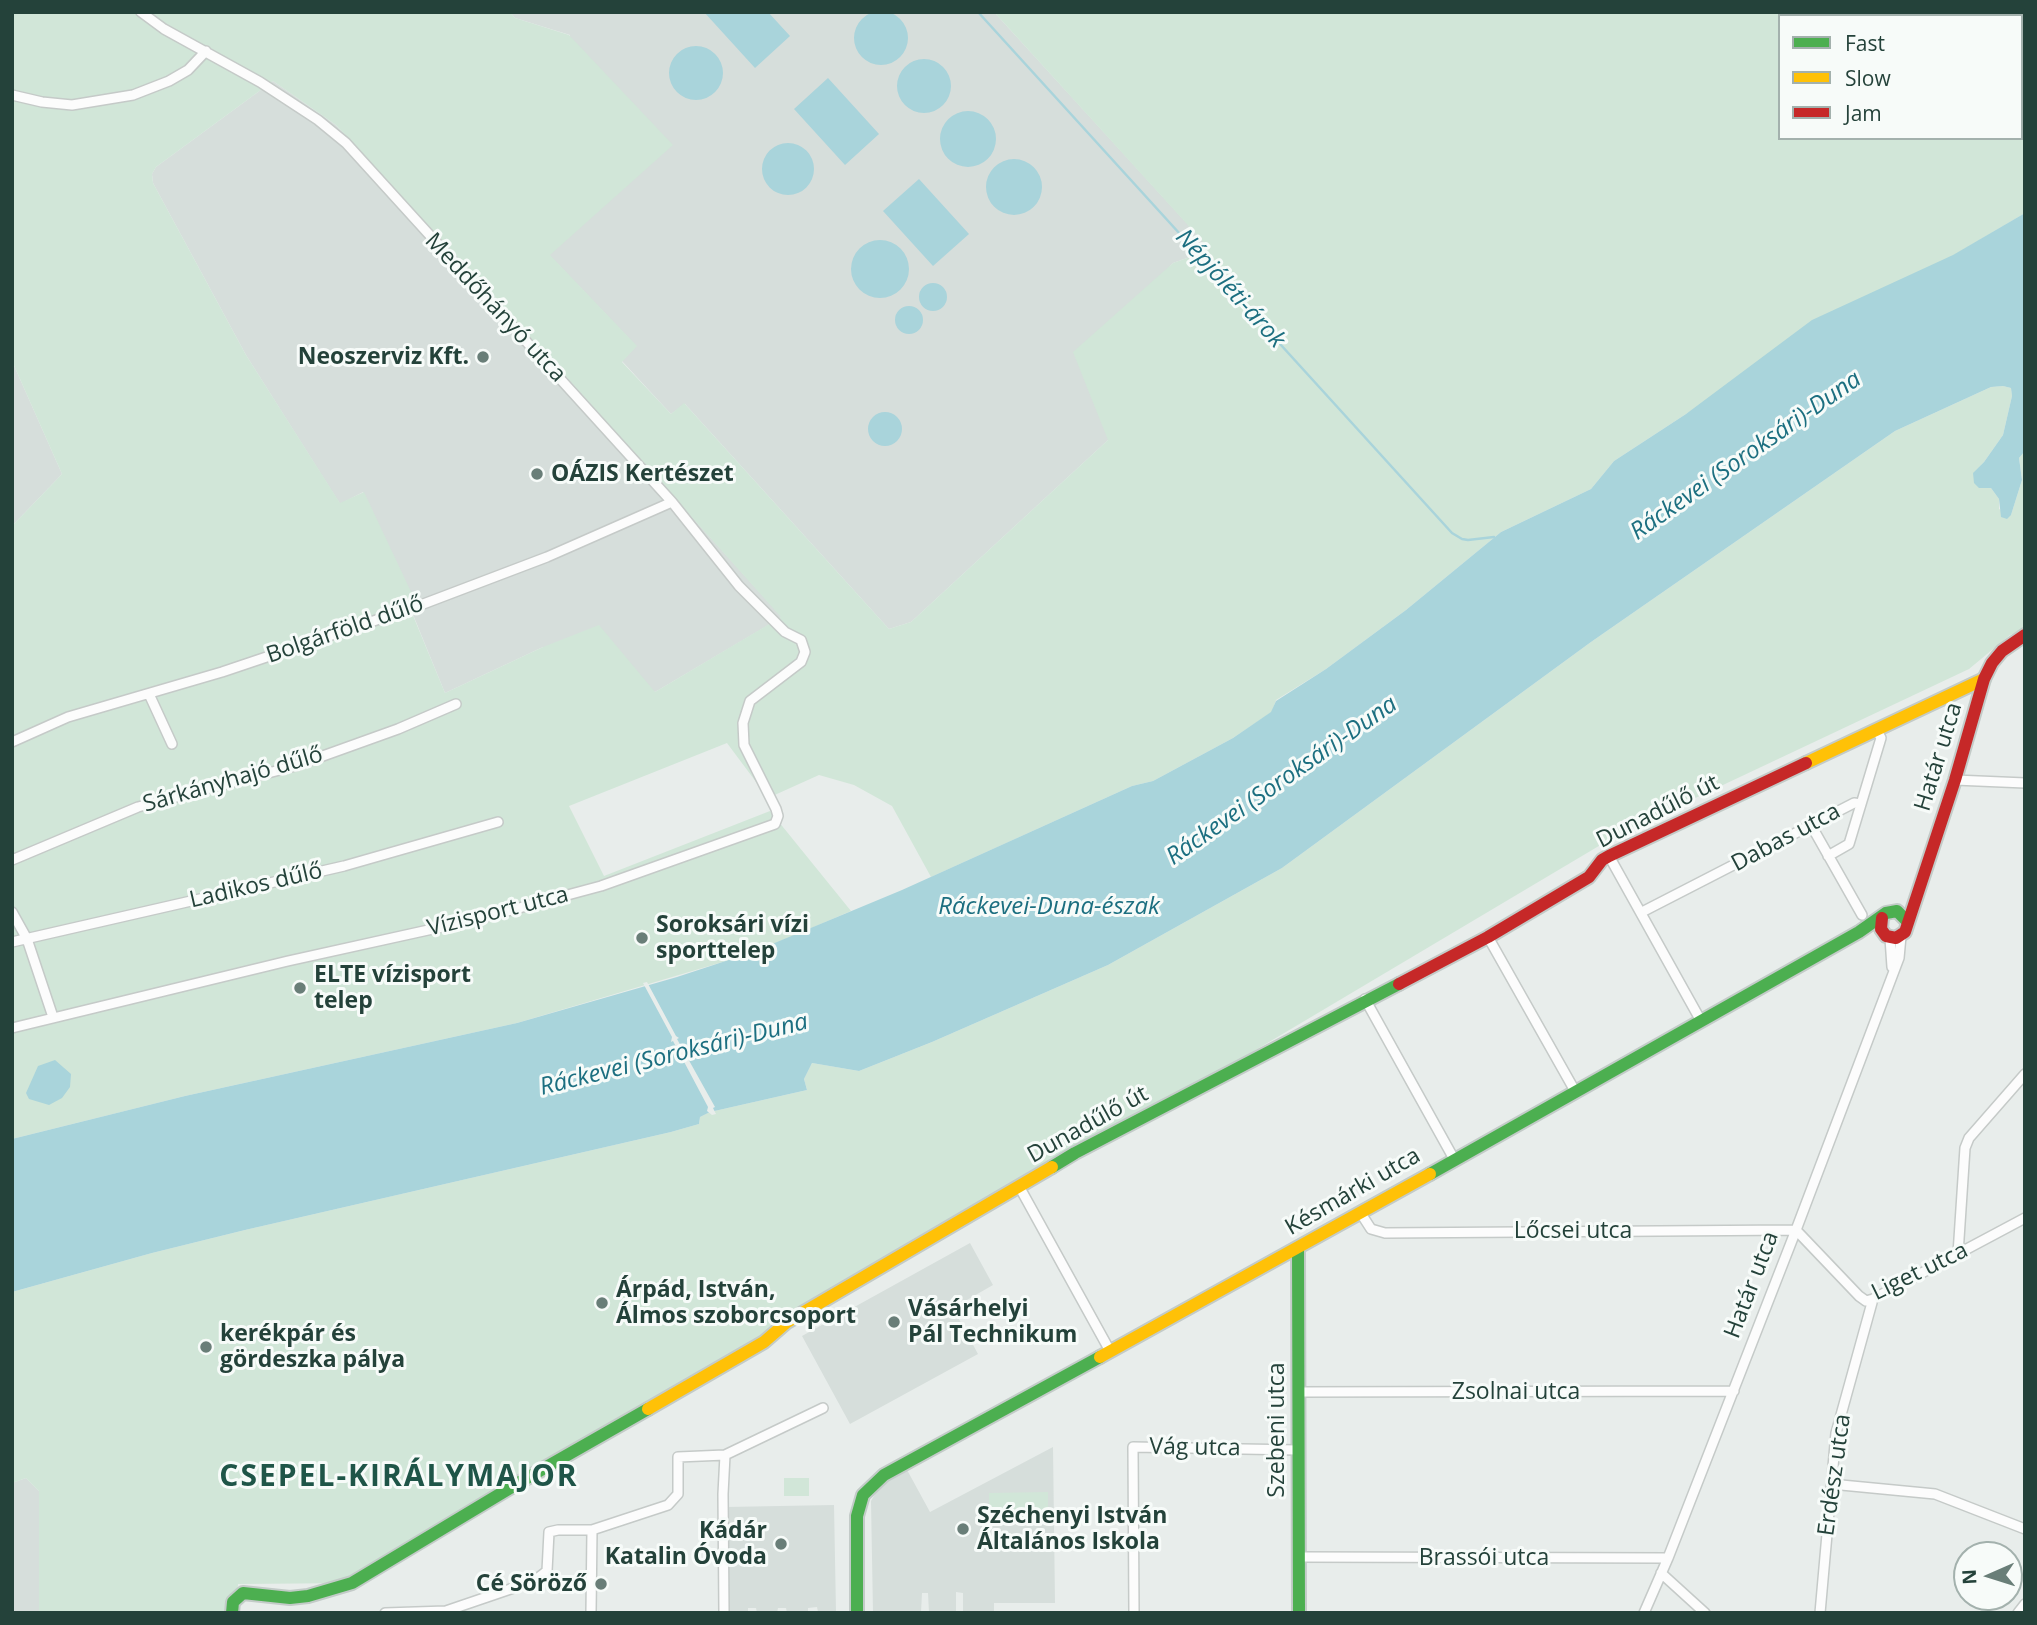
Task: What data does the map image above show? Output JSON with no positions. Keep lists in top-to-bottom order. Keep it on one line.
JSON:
{"streets":{"street":["Meddőhányó utca","Bolgárföld dűlő","Határ utca","Sárkányhajó dűlő","Dunadűlő út","Dabas utca","Ladikos dűlő","Vízisport utca","Késmárki utca","Lőcsei utca","Liget utca","Zsolnai utca","Szebeni utca","Vág utca","Erdész utca","Brassói utca"]},"crossings":[["Meddőhányó utca","Bolgárföld dűlő"],["Meddőhányó utca","Vízisport utca"],["Határ utca","Dunadűlő út"],["Határ utca","Késmárki utca"],["Határ utca","Lőcsei utca"],["Határ utca","Liget utca"],["Határ utca","Zsolnai utca"],["Határ utca","Brassói utca"],["Dunadűlő út","Dabas utca"],["Késmárki utca","Lőcsei utca"],["Késmárki utca","Szebeni utca"],["Lőcsei utca","Liget utca"],["Liget utca","Erdész utca"],["Zsolnai utca","Szebeni utca"],["Szebeni utca","Vág utca"],["Szebeni utca","Brassói utca"]],"districts":["CSEPEL-KIRÁLYMAJOR"],"water":["Népjóléti-árok","Ráckevei (Soroksári)-Duna","Ráckevei-Duna-észak"],"places":["Neoszerviz Kft.","OÁZIS Kertészet","Soroksári vízi sporttelep","ELTE vízisport telep","Árpád, István, Álmos szoborcsoport","Vásárhelyi Pál Technikum","kerékpár és gördeszka pálya","Széchenyi István Általános Iskola","Kádár Katalin Óvoda","Cé Söröző"],"legend":["Fast","Slow","Jam"],"north":"left"}
